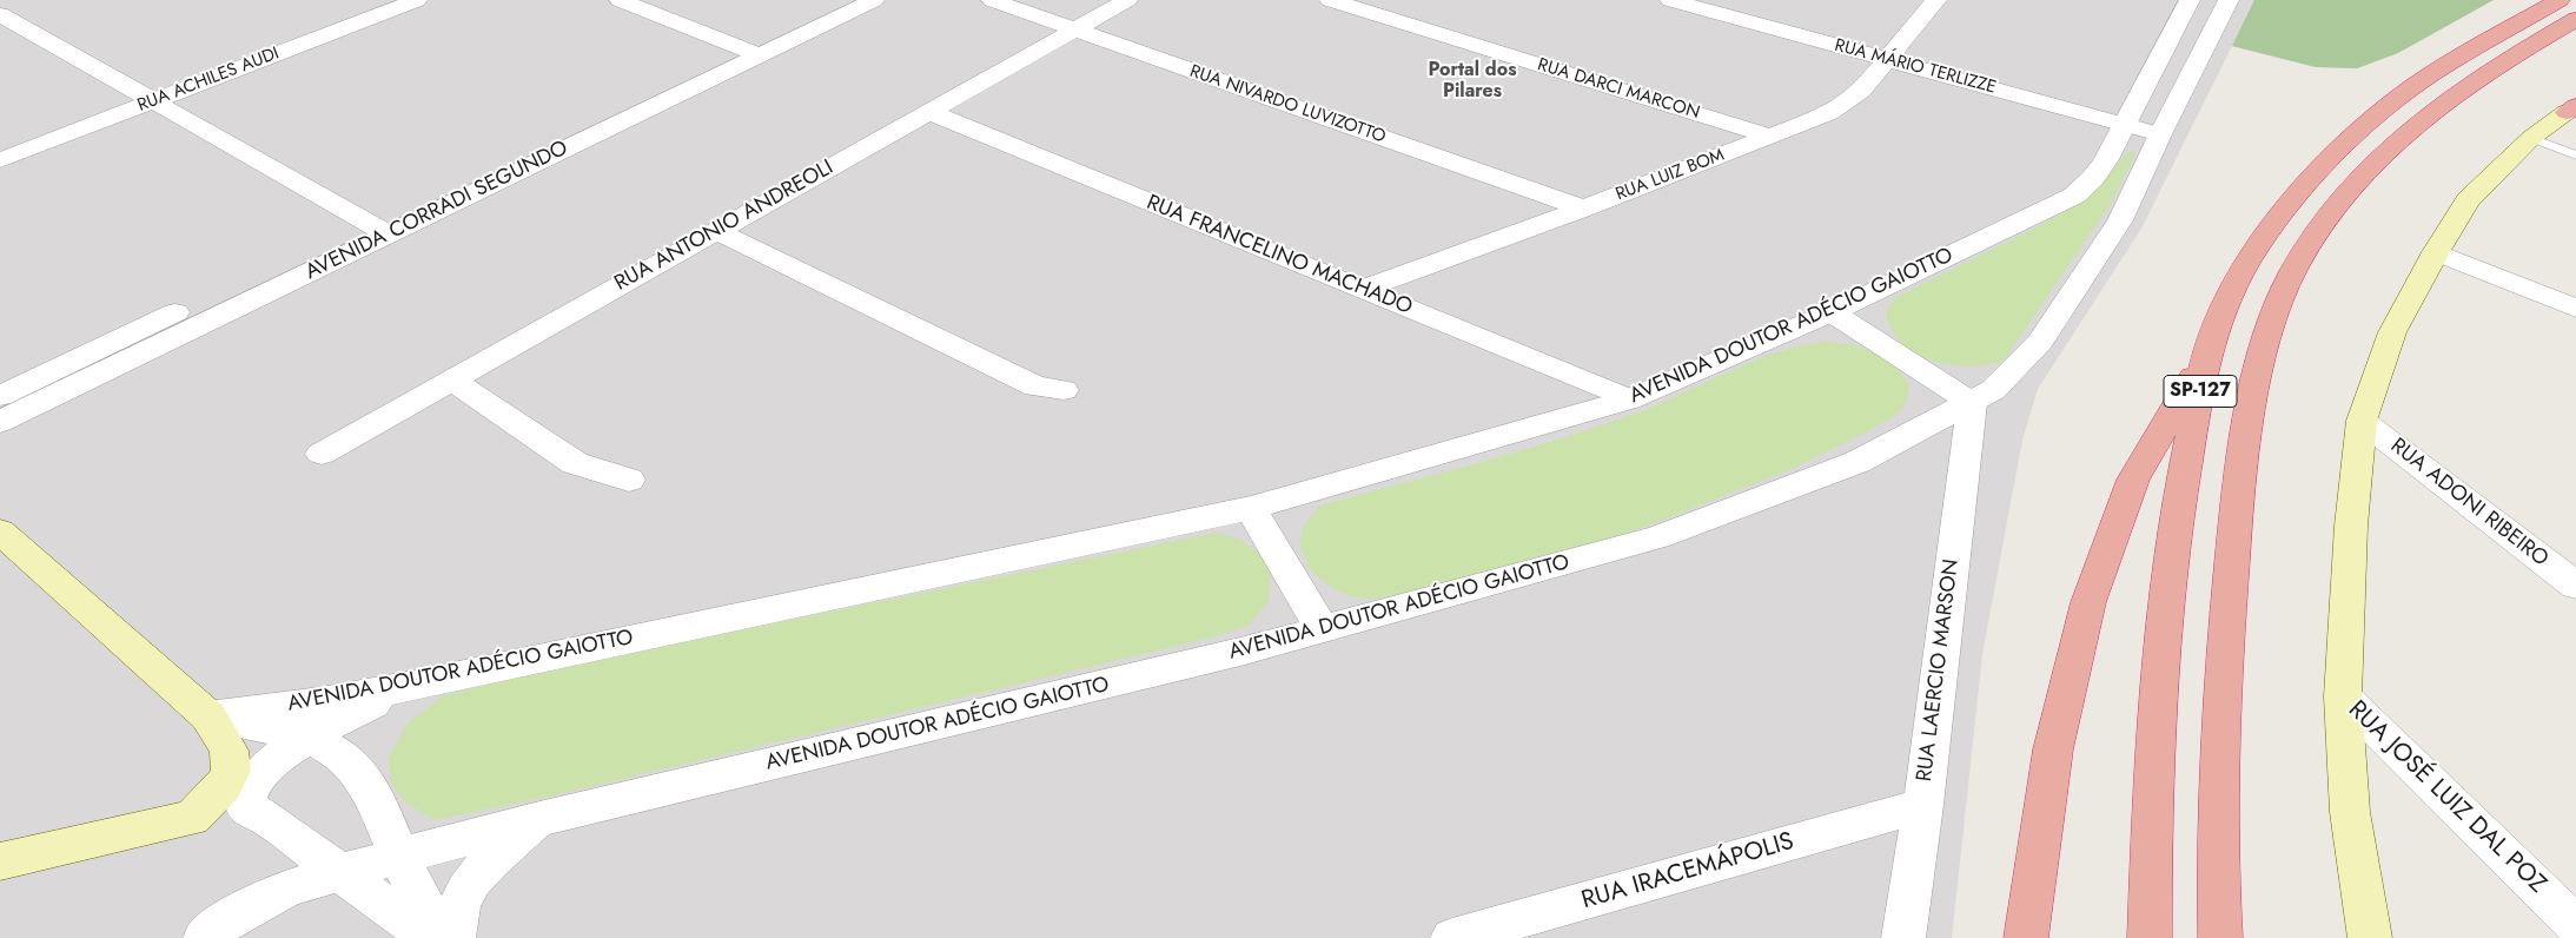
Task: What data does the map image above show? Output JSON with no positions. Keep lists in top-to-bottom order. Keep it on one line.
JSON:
{"streets":{"highway":["SP-127"],"street":["RUA MÁRIO TERLIZZE","RUA ACHILES AUDI","RUA DARCI MARCON","RUA NIVARDO LUVIZOTTO","RUA LUIZ BOM","AVENIDA CORRADI SEGUNDO","RUA ANTONIO ANDREOLI","RUA FRANCELINO MACHADO","AVENIDA DOUTOR ADÉCIO GAIOTTO","RUA ADONI RIBEIRO","RUA LAERCIO MARSON","RUA JOSÉ LUIZ DAL POZ","RUA IRACEMÁPOLIS"]},"crossings":[["RUA MÁRIO TERLIZZE","RUA LUIZ BOM"],["RUA MÁRIO TERLIZZE","AVENIDA DOUTOR ADÉCIO GAIOTTO"],["RUA DARCI MARCON","RUA LUIZ BOM"],["RUA NIVARDO LUVIZOTTO","RUA LUIZ BOM"],["RUA NIVARDO LUVIZOTTO","RUA ANTONIO ANDREOLI"],["RUA LUIZ BOM","RUA FRANCELINO MACHADO"],["RUA ANTONIO ANDREOLI","RUA FRANCELINO MACHADO"],["RUA FRANCELINO MACHADO","AVENIDA DOUTOR ADÉCIO GAIOTTO"],["AVENIDA DOUTOR ADÉCIO GAIOTTO","RUA LAERCIO MARSON"],["RUA LAERCIO MARSON","RUA IRACEMÁPOLIS"]],"districts":["Portal dos Pilares"]}
